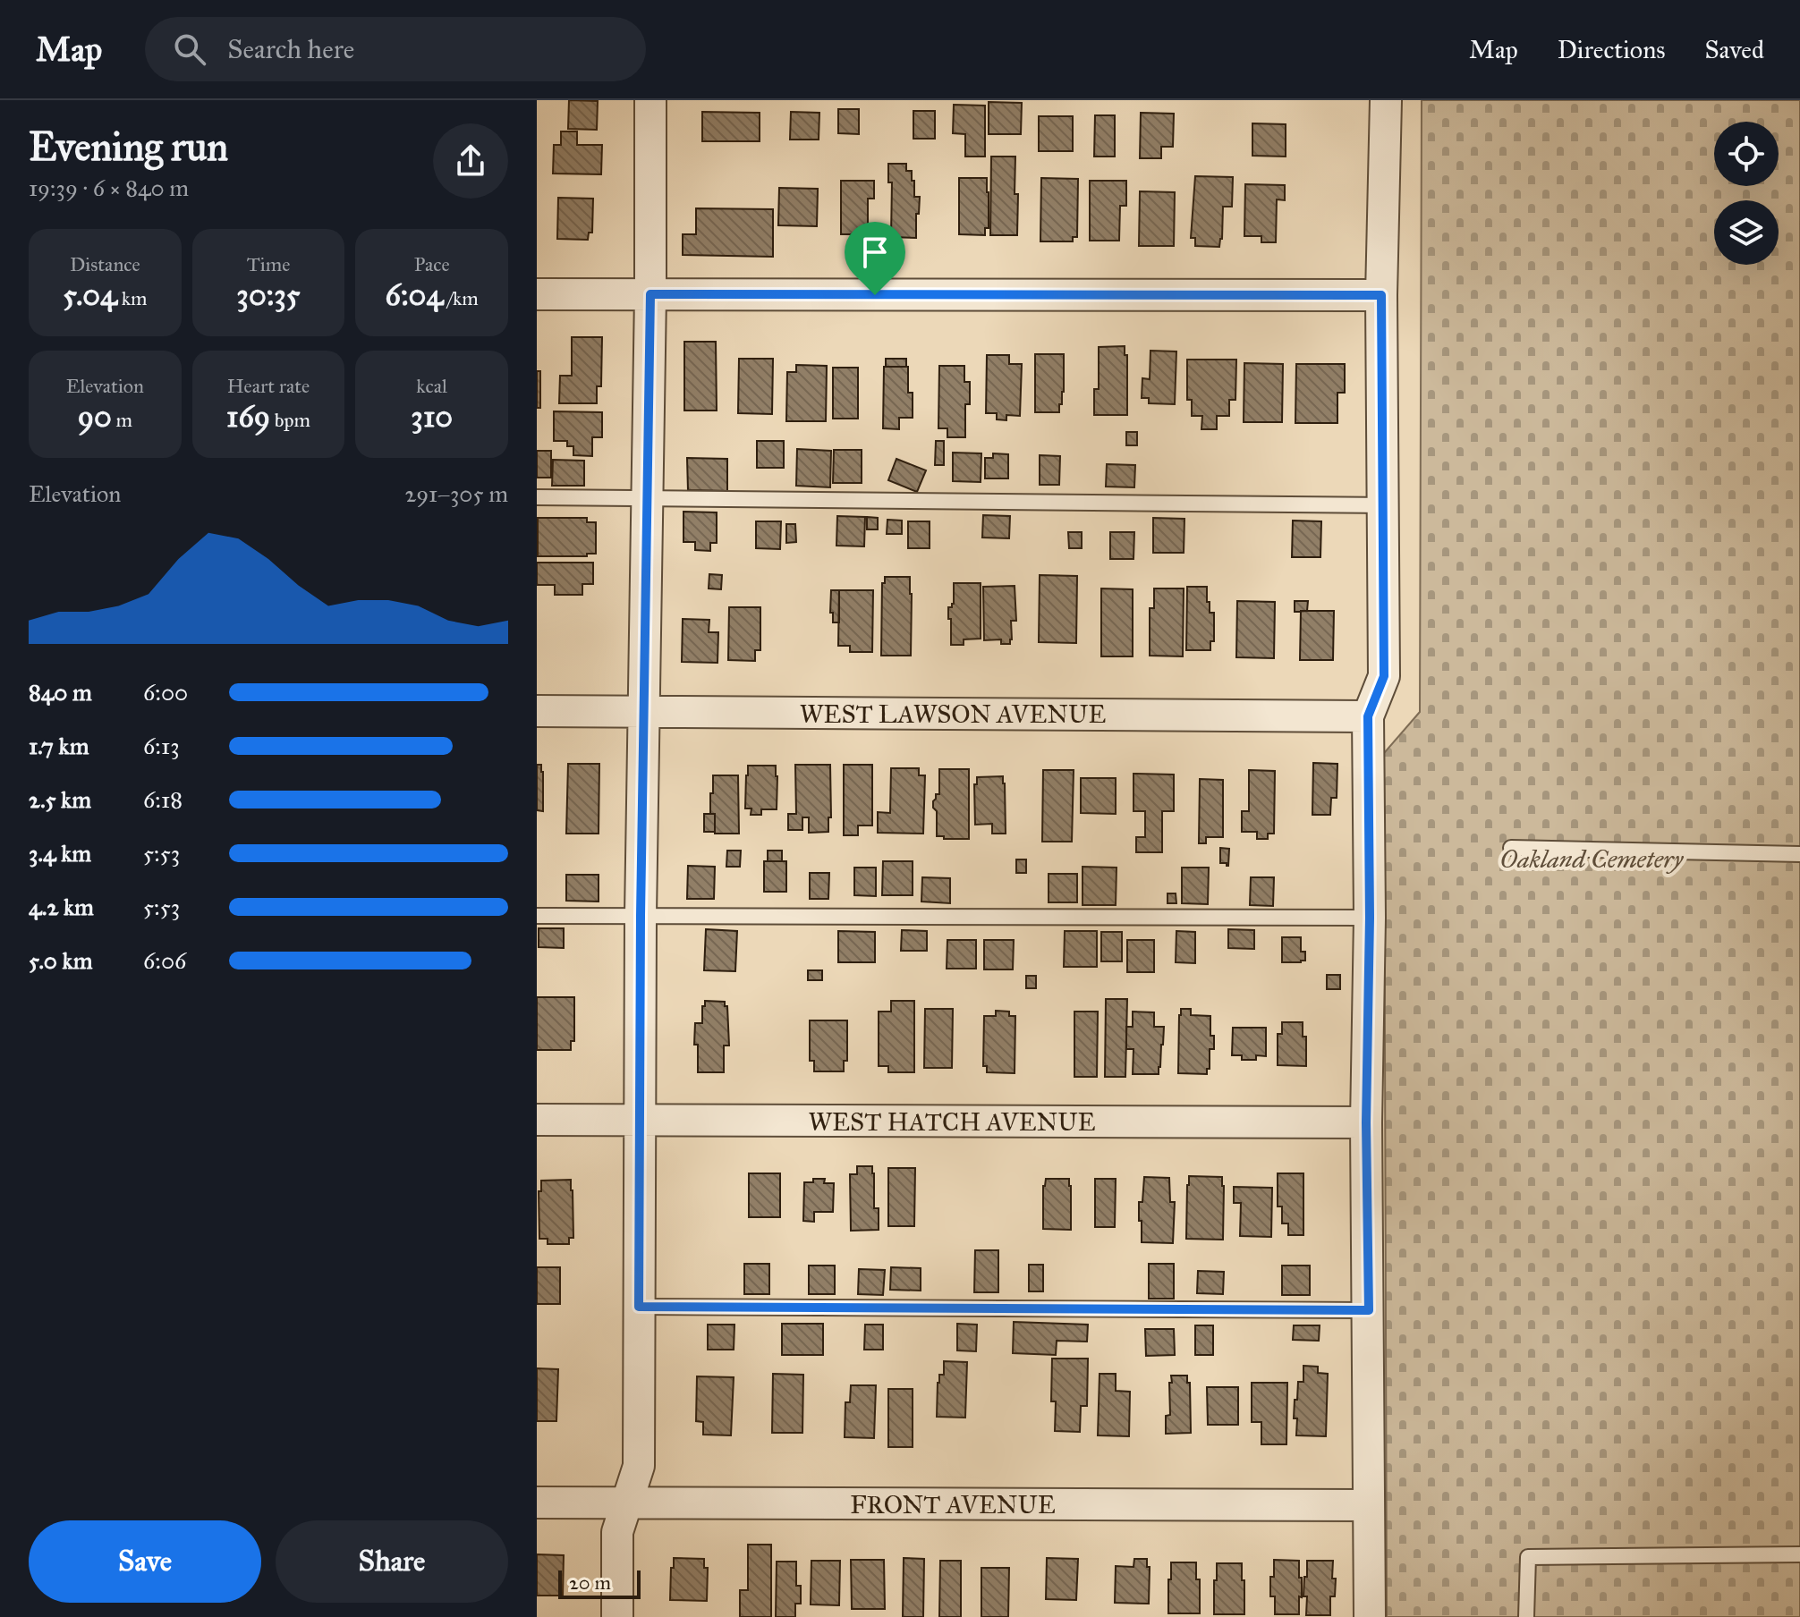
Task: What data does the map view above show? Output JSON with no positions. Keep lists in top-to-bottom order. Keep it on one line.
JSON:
{"streets":{"street":["WEST LAWSON AVENUE","WEST HATCH AVENUE","FRONT AVENUE"]},"parks":["Oakland Cemetery"],"scale_bar":"20 m","page":{"header":"Map","search":"Search here","nav":["Map","Directions","Saved"],"heading":["Evening run","19:39 · 6 × 840 m"],"stats":[["Distance","5.04 km"],["Time","30:35"],["Pace","6:04 /km"],["Elevation","90 m"],["Heart rate","169 bpm"],["kcal","310"]],"chart":["Elevation","291–305 m"],"list":[{"name":"840 m","note":"6:00"},{"name":"1.7 km","note":"6:13"},{"name":"2.5 km","note":"6:18"},{"name":"3.4 km","note":"5:53"},{"name":"4.2 km","note":"5:53"},{"name":"5.0 km","note":"6:06"}],"buttons":["Save","Share"],"scale":"20 m"}}
